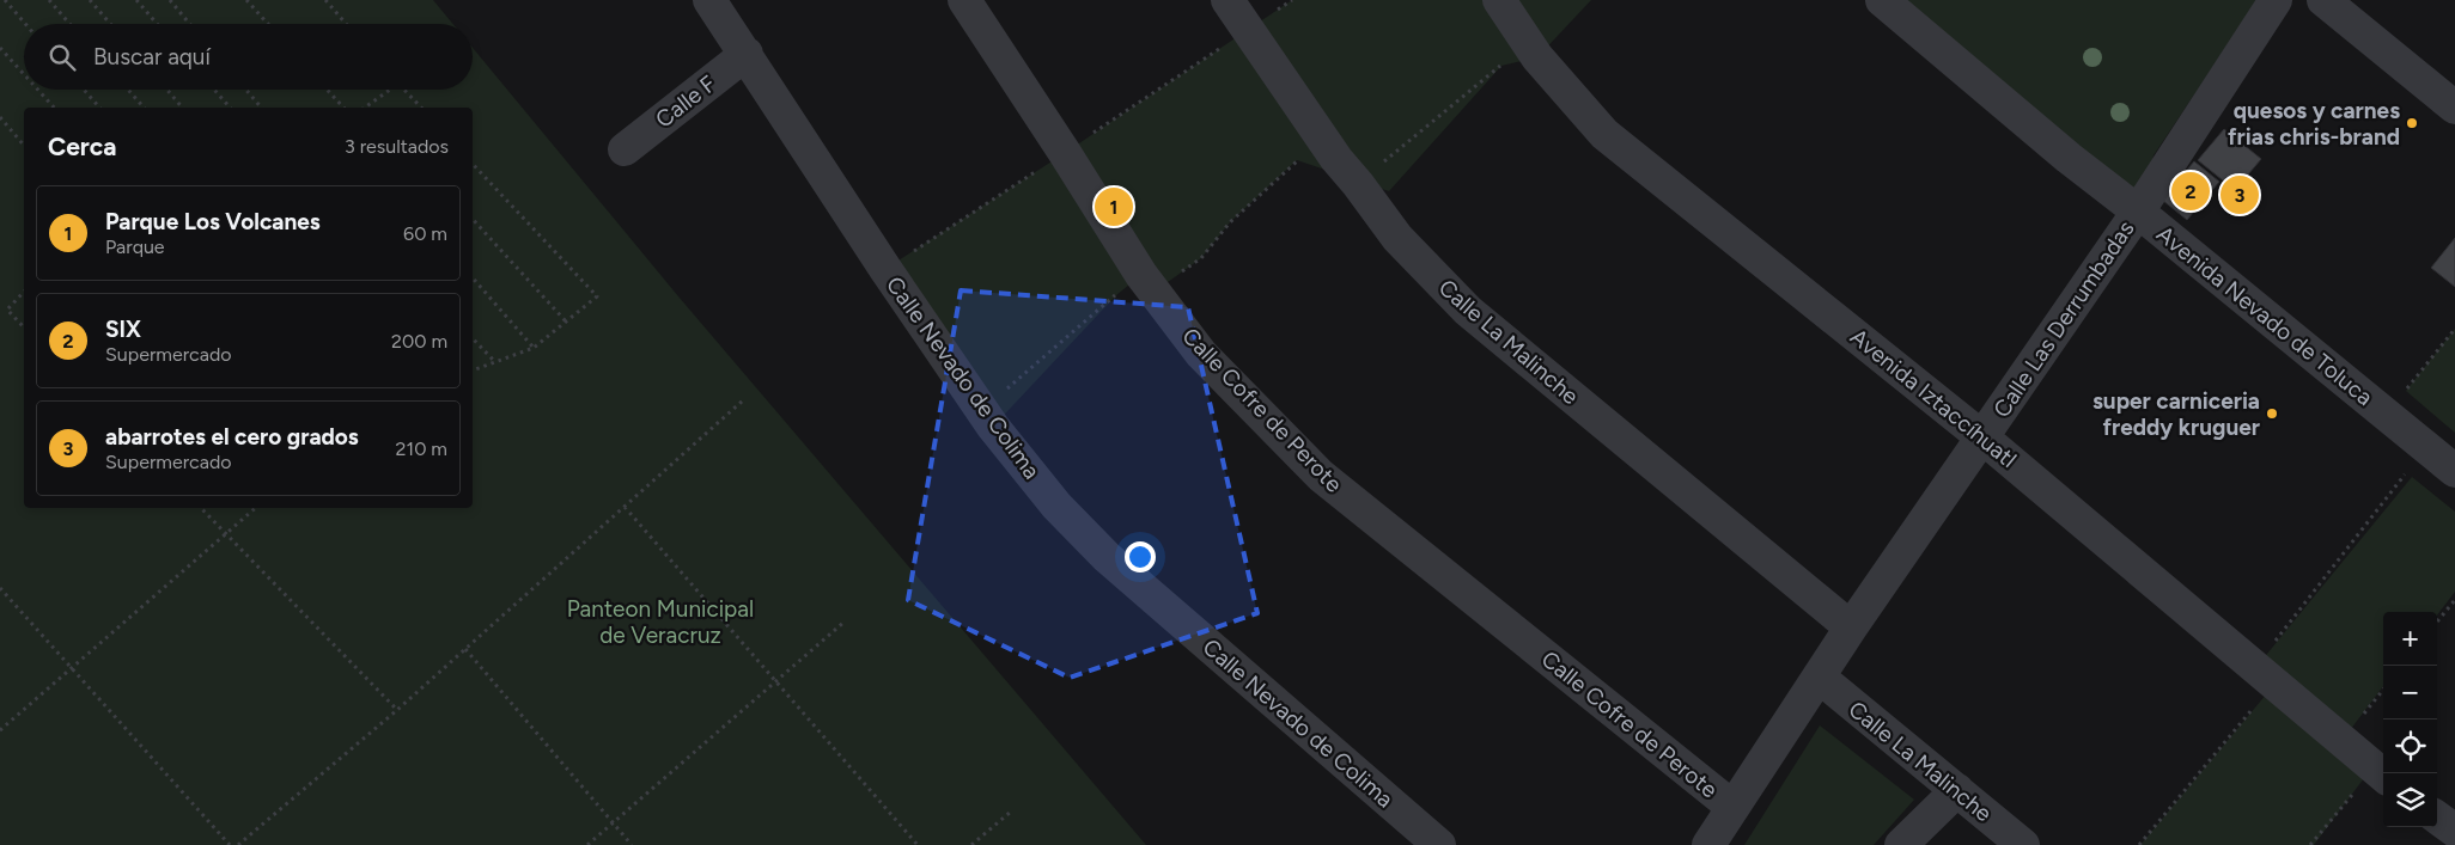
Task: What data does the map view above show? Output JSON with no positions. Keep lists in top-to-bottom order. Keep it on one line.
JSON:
{"streets":{"street":["Calle F","Avenida Nevado de Toluca","Calle Las Derrumbadas","Calle La Malinche","Calle Nevado de Colima","Avenida Iztaccíhuatl","Calle Cofre de Perote"]},"crossings":[["Calle F","Calle Nevado de Colima"],["Avenida Nevado de Toluca","Calle Las Derrumbadas"],["Calle Las Derrumbadas","Calle La Malinche"],["Calle Las Derrumbadas","Avenida Iztaccíhuatl"],["Calle Las Derrumbadas","Calle Cofre de Perote"]],"parks":["Panteon Municipal de Veracruz"],"places":["quesos y carnes frias chris-brand","super carniceria freddy kruguer"],"page":{"search":"Buscar aquí","heading":["Cerca","3 resultados"],"pins":["2","3","1"],"list":[{"mark":"1","name":"Parque Los Volcanes","note":"Parque","value":"60 m"},{"mark":"2","name":"SIX","note":"Supermercado","value":"200 m"},{"mark":"3","name":"abarrotes el cero grados","note":"Supermercado","value":"210 m"}],"map_buttons":["+","−"]}}
